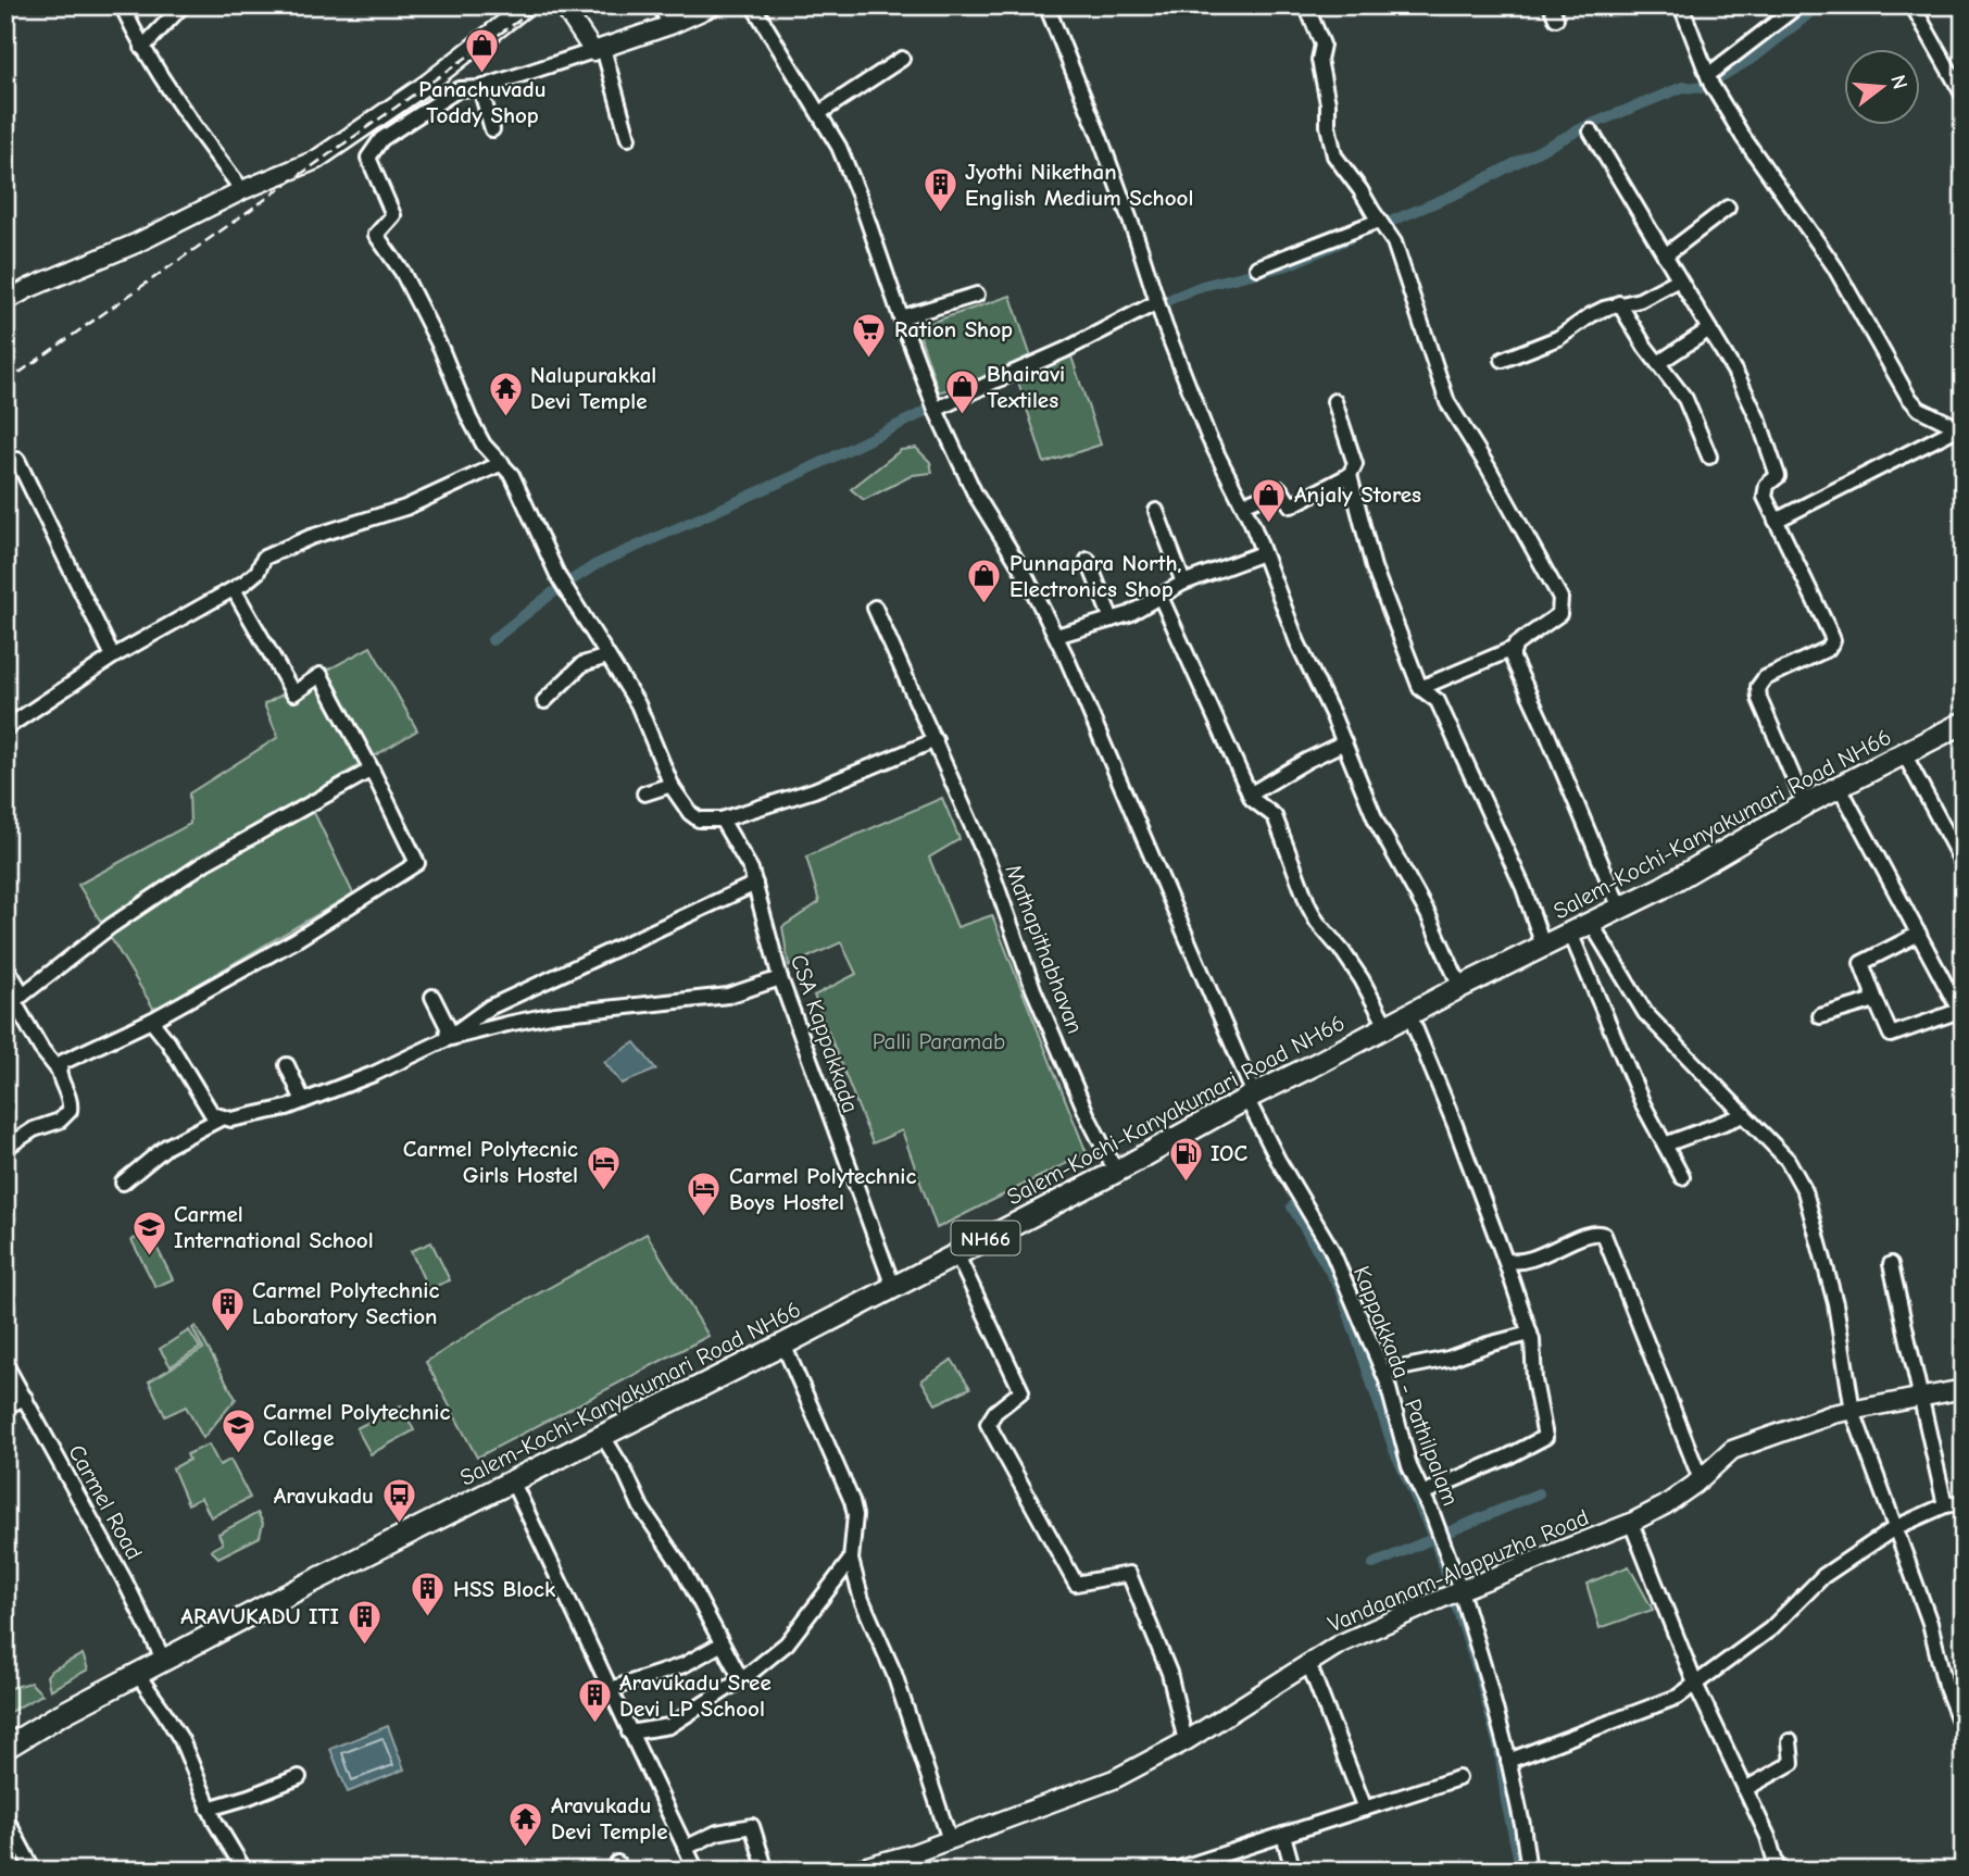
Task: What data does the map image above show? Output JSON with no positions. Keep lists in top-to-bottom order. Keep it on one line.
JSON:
{"streets":{"highway":["Salem-Kochi-Kanyakumari Road NH66","NH66"],"main road":["Vandaanam-Alappuzha Road"],"street":["Mathapithabhavan","CSA Kappakkada","Kappakkada - Pathilpalam","Carmel Road"]},"crossings":[["Salem-Kochi-Kanyakumari Road NH66","Mathapithabhavan"],["Salem-Kochi-Kanyakumari Road NH66","CSA Kappakkada"],["Salem-Kochi-Kanyakumari Road NH66","Kappakkada - Pathilpalam"],["Salem-Kochi-Kanyakumari Road NH66","Carmel Road"],["Kappakkada - Pathilpalam","Vandaanam-Alappuzha Road"]],"parks":["Palli Paramab"],"places":{"shop":["Panachuvadu Toddy Shop","Bhairavi Textiles","Anjaly Stores","Punnapara North, Electronics Shop"],"building":["Jyothi Nikethan English Medium School","Carmel Polytechnic Laboratory Section","HSS Block","ARAVUKADU ITI","Aravukadu Sree Devi LP School"],"supermarket":["Ration Shop"],"temple":["Nalupurakkal Devi Temple","Aravukadu Devi Temple"],"fuel station":["IOC"],"hotel":["Carmel Polytecnic Girls Hostel","Carmel Polytechnic Boys Hostel"],"school or university":["Carmel International School","Carmel Polytechnic College"],"bus stop":["Aravukadu"]},"north":"right"}
